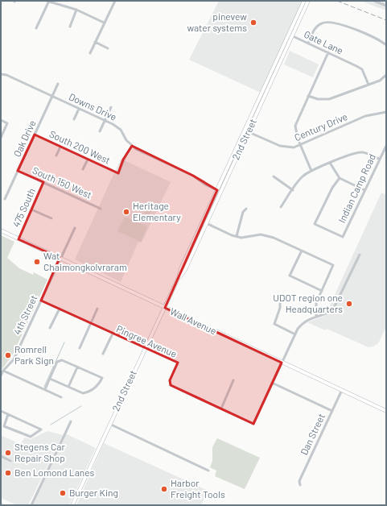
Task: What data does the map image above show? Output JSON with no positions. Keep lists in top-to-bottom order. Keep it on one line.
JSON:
{"streets":{"main road":["2nd Street","Wall Avenue"],"street":["Gate Lane","Downs Drive","Century Drive","Oak Drive","South 200 West","South 150 West","Indian Camp Road","475 South","4th Street","Pingree Avenue","Dan Street"]},"crossings":[["Gate Lane","2nd Street"],["Downs Drive","Oak Drive"],["Downs Drive","2nd Street"],["Downs Drive","South 200 West"],["Century Drive","2nd Street"],["Oak Drive","South 200 West"],["Oak Drive","South 150 West"],["2nd Street","Wall Avenue"],["2nd Street","Pingree Avenue"],["South 150 West","475 South"],["475 South","Wall Avenue"],["4th Street","Wall Avenue"],["4th Street","Pingree Avenue"],["Wall Avenue","Dan Street"]],"places":["pinevew water systems","Heritage Elementary","Wat Chaimongkolvraram","UDOT region one Headquarters","Romrell Park Sign","Stegens Car Repair Shop","Ben Lomond Lanes","Harbor Freight Tools","Burger King"]}
